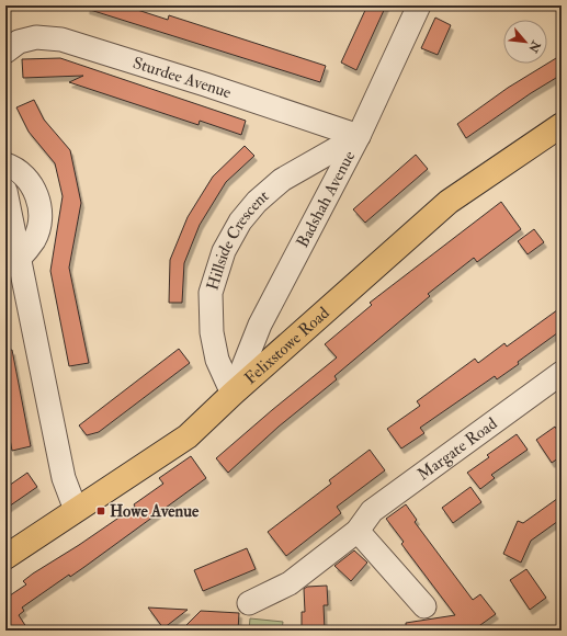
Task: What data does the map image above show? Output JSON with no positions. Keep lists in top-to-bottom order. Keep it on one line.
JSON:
{"streets":{"main road":["Felixstowe Road"],"street":["Sturdee Avenue","Badshah Avenue","Hillside Crescent","Margate Road"]},"crossings":[["Sturdee Avenue","Badshah Avenue"],["Sturdee Avenue","Hillside Crescent"],["Badshah Avenue","Hillside Crescent"],["Badshah Avenue","Felixstowe Road"],["Hillside Crescent","Felixstowe Road"]],"places":{"transit":["Howe Avenue"]},"north":"bottom right"}
